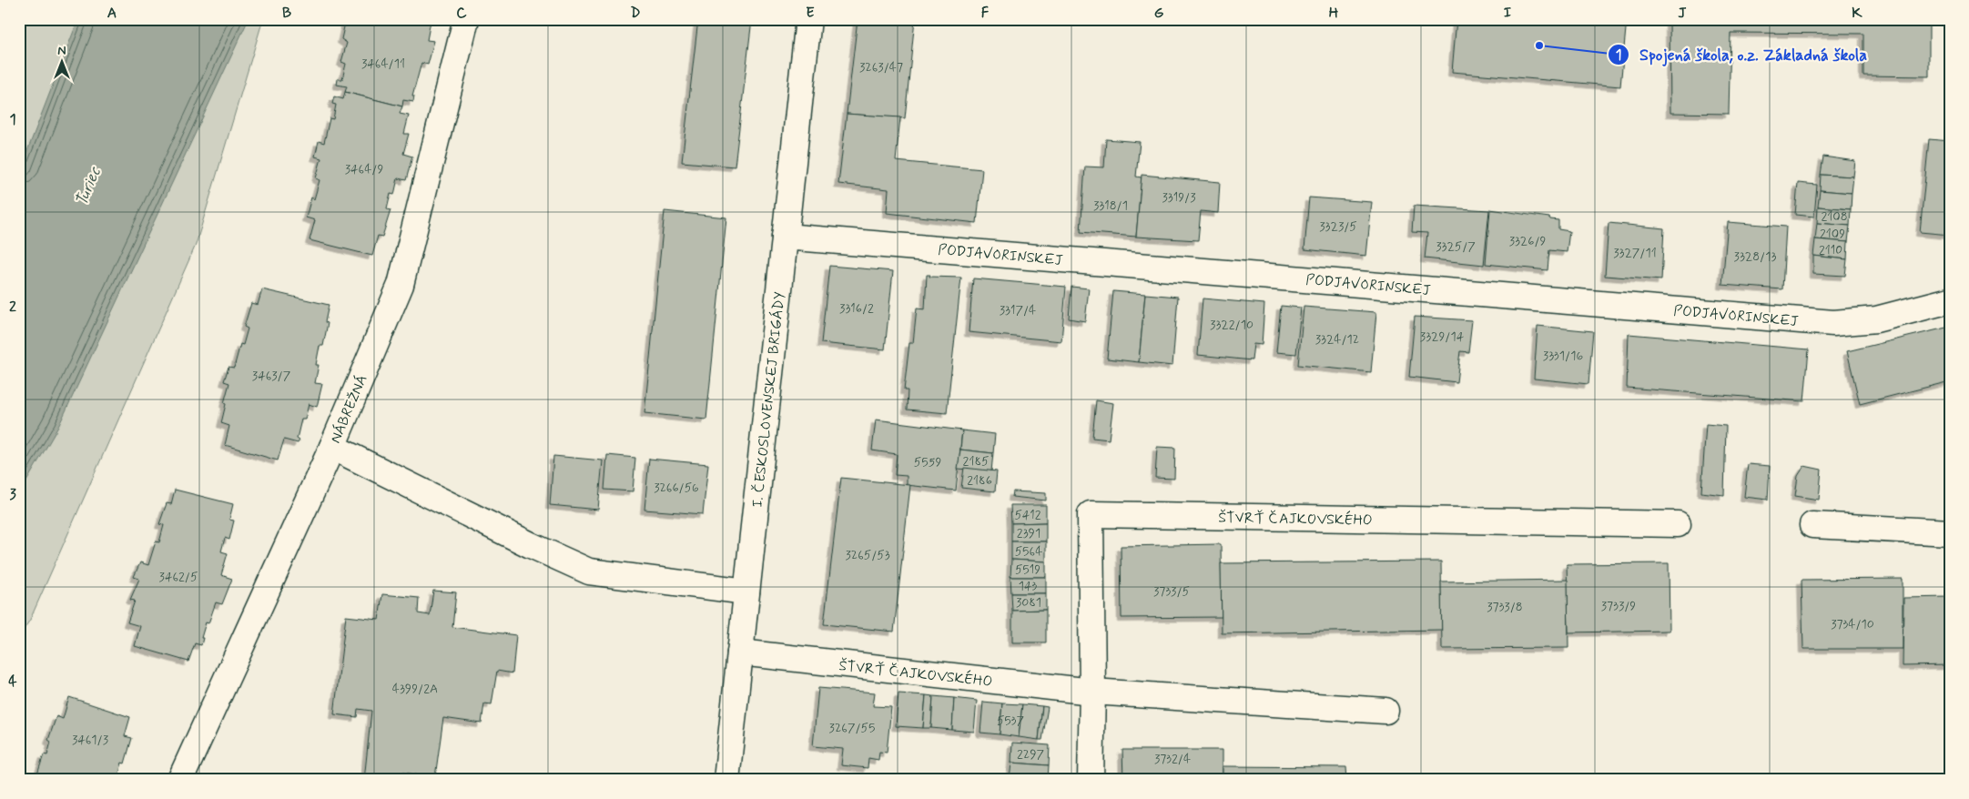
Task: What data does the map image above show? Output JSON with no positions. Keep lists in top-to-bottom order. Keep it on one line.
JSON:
{"streets":{"street":["PODJAVORINSKEJ","I. ČESKOSLOVENSKEJ BRIGÁDY","NÁBREŽNÁ","ŠTVRŤ ČAJKOVSKÉHO"]},"crossings":[["PODJAVORINSKEJ","I. ČESKOSLOVENSKEJ BRIGÁDY"],["I. ČESKOSLOVENSKEJ BRIGÁDY","ŠTVRŤ ČAJKOVSKÉHO"]],"water":["Turiec"],"places":["Spojená škola, o.z. Základná škola"],"house_numbers":["3464/11","3263/47","3464/9","3319/3","3318/1","2108","3323/5","2109","3326/9","3325/7","2110","3327/11","3328/13","3316/2","3317/4","3322/10","3329/14","3324/12","3331/16","3463/7","2185","5559","2186","3266/56","5412","2391","5564","3265/53","5519","3462/5","143","3733/5","3081","3733/9","3733/8","3734/10","4399/2A","5537","3267/55","3461/3","2297","3732/4"],"north":"top","grid":{"columns":["A","B","C","D","E","F","G","H","I","J","K"],"rows":["1","2","3","4"]}}
